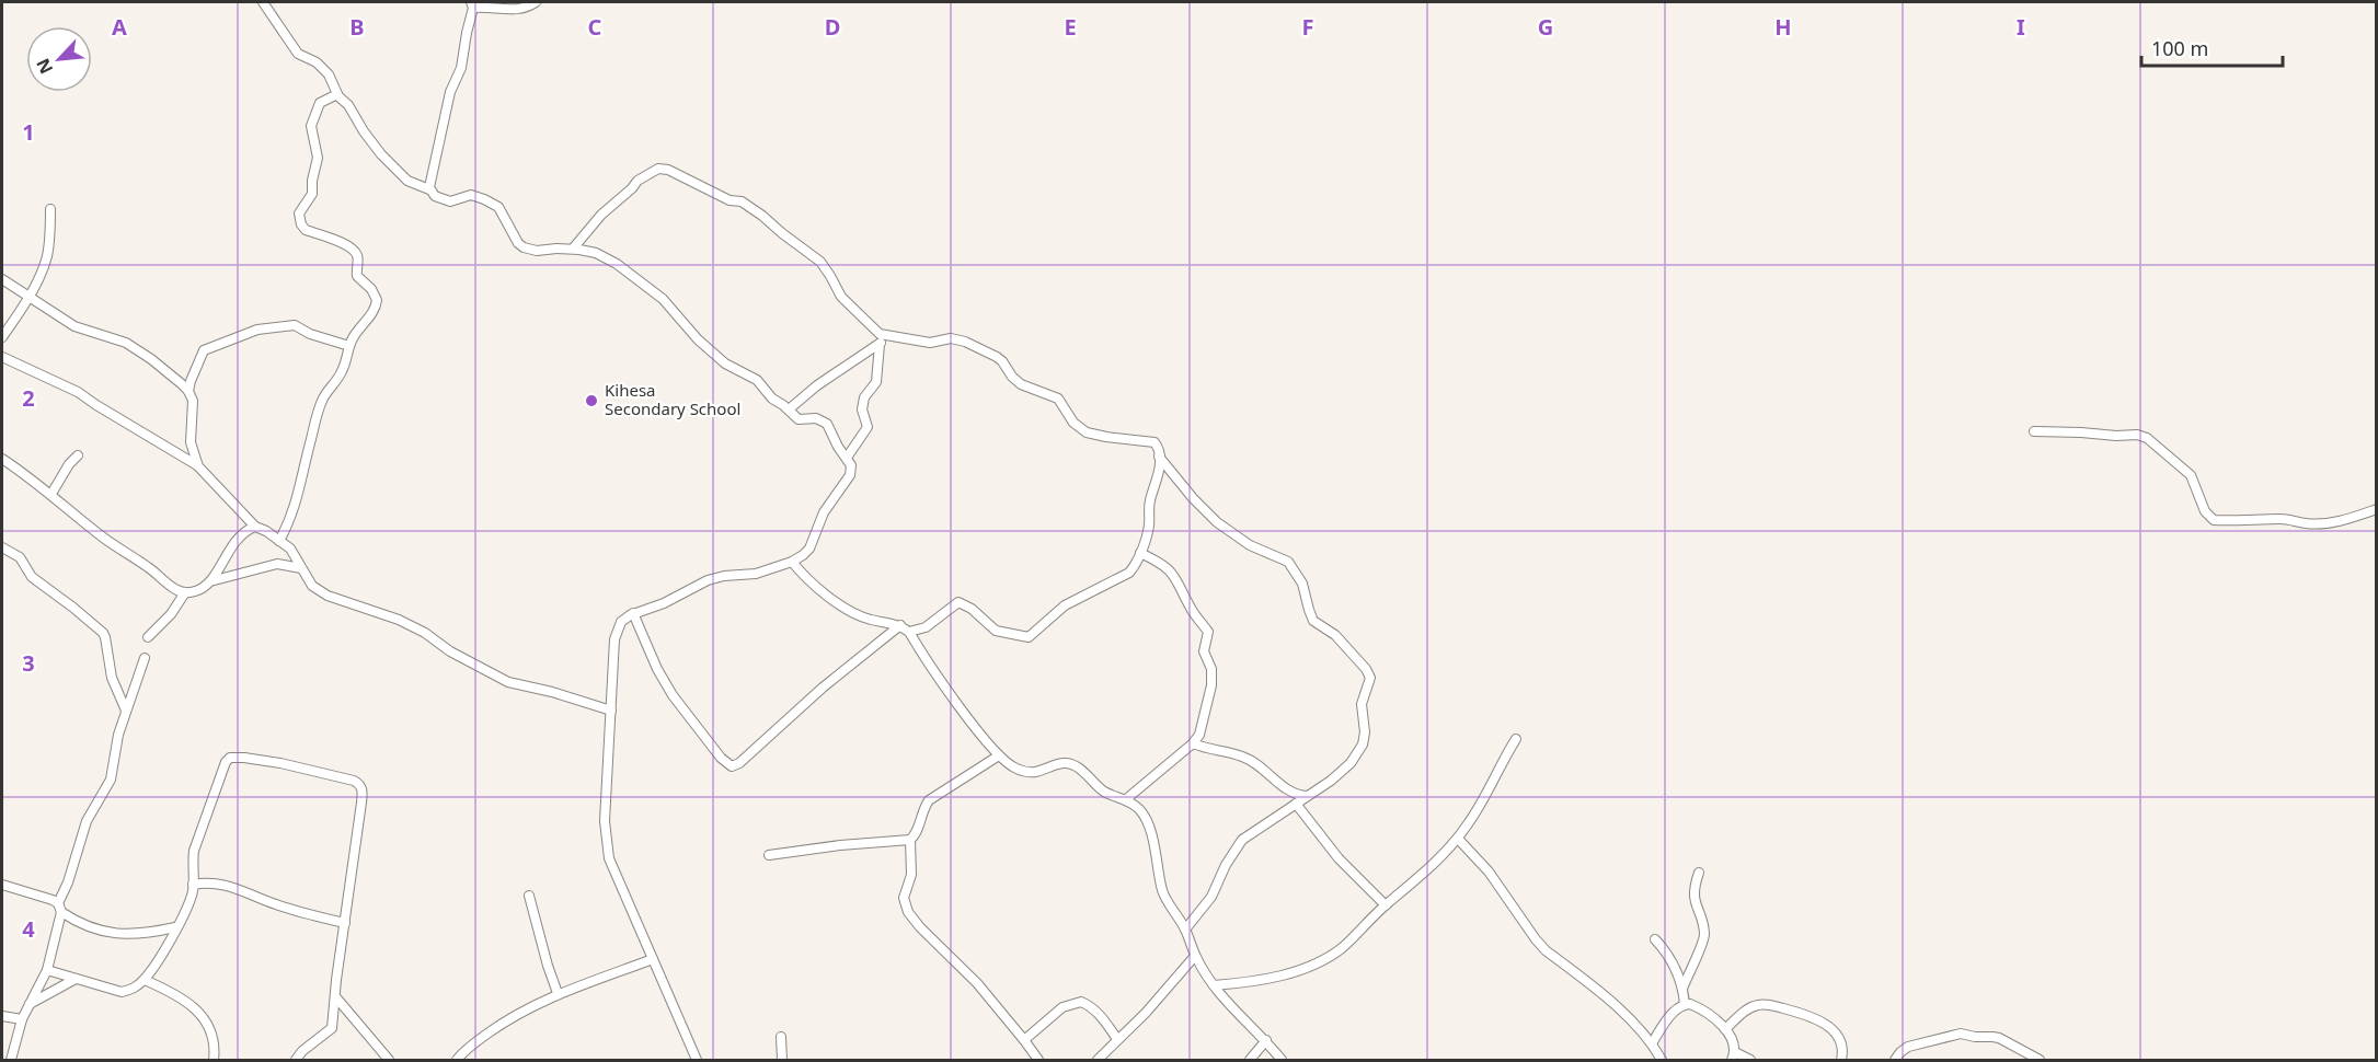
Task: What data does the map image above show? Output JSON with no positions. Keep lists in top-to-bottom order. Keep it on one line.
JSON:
{"places":["Kihesa Secondary School"],"scale_bar":"100 m","north":"bottom left","grid":{"columns":["A","B","C","D","E","F","G","H","I"],"rows":["1","2","3","4"]}}
